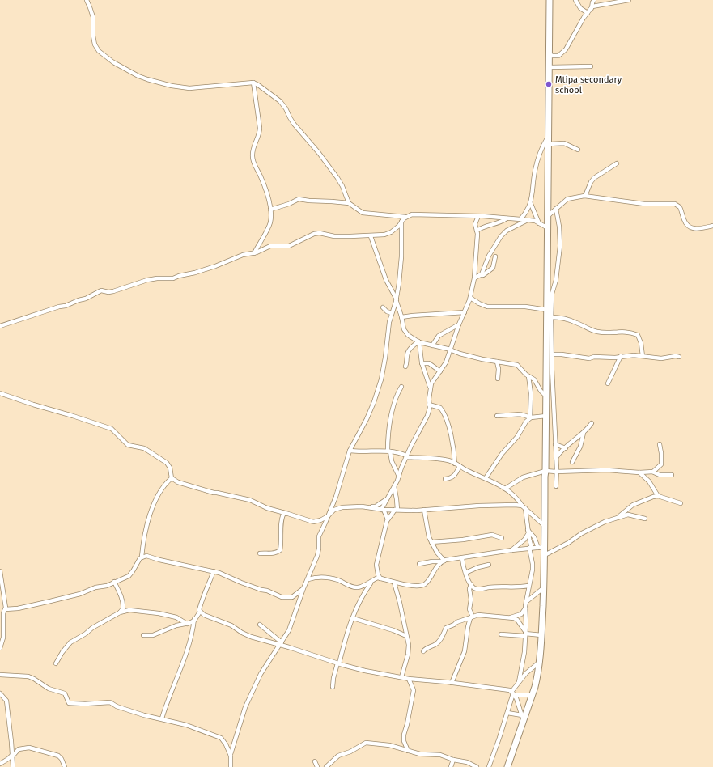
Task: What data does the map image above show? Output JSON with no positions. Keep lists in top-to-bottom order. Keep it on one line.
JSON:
{"places":["Mtipa secondary school"]}
